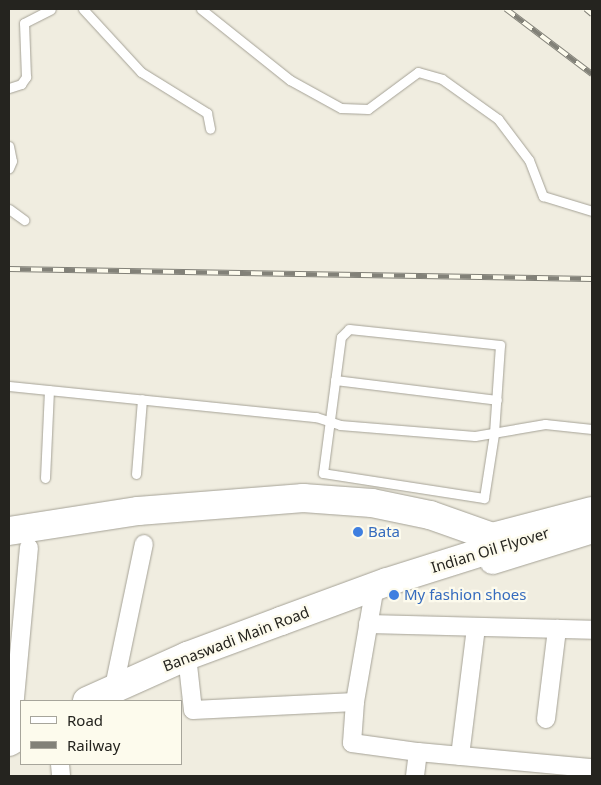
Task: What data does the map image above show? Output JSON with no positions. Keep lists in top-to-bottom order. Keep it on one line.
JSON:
{"streets":{"main road":["Indian Oil Flyover","Banaswadi Main Road"]},"crossings":[["Indian Oil Flyover","Banaswadi Main Road"]],"places":["Bata","My fashion shoes"],"legend":["Road","Railway"]}
